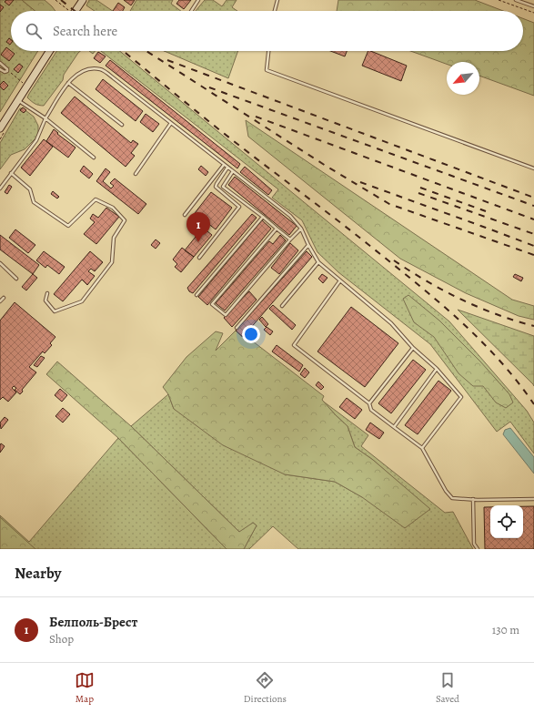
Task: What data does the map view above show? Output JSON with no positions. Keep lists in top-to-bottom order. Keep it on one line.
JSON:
{"north":"bottom left","page":{"search":"Search here","pins":"1","heading":"Nearby","list":[{"mark":"1","name":"Белполь-Брест","note":"Shop","value":"130 m"}],"nav":["Map","Directions","Saved"]}}
